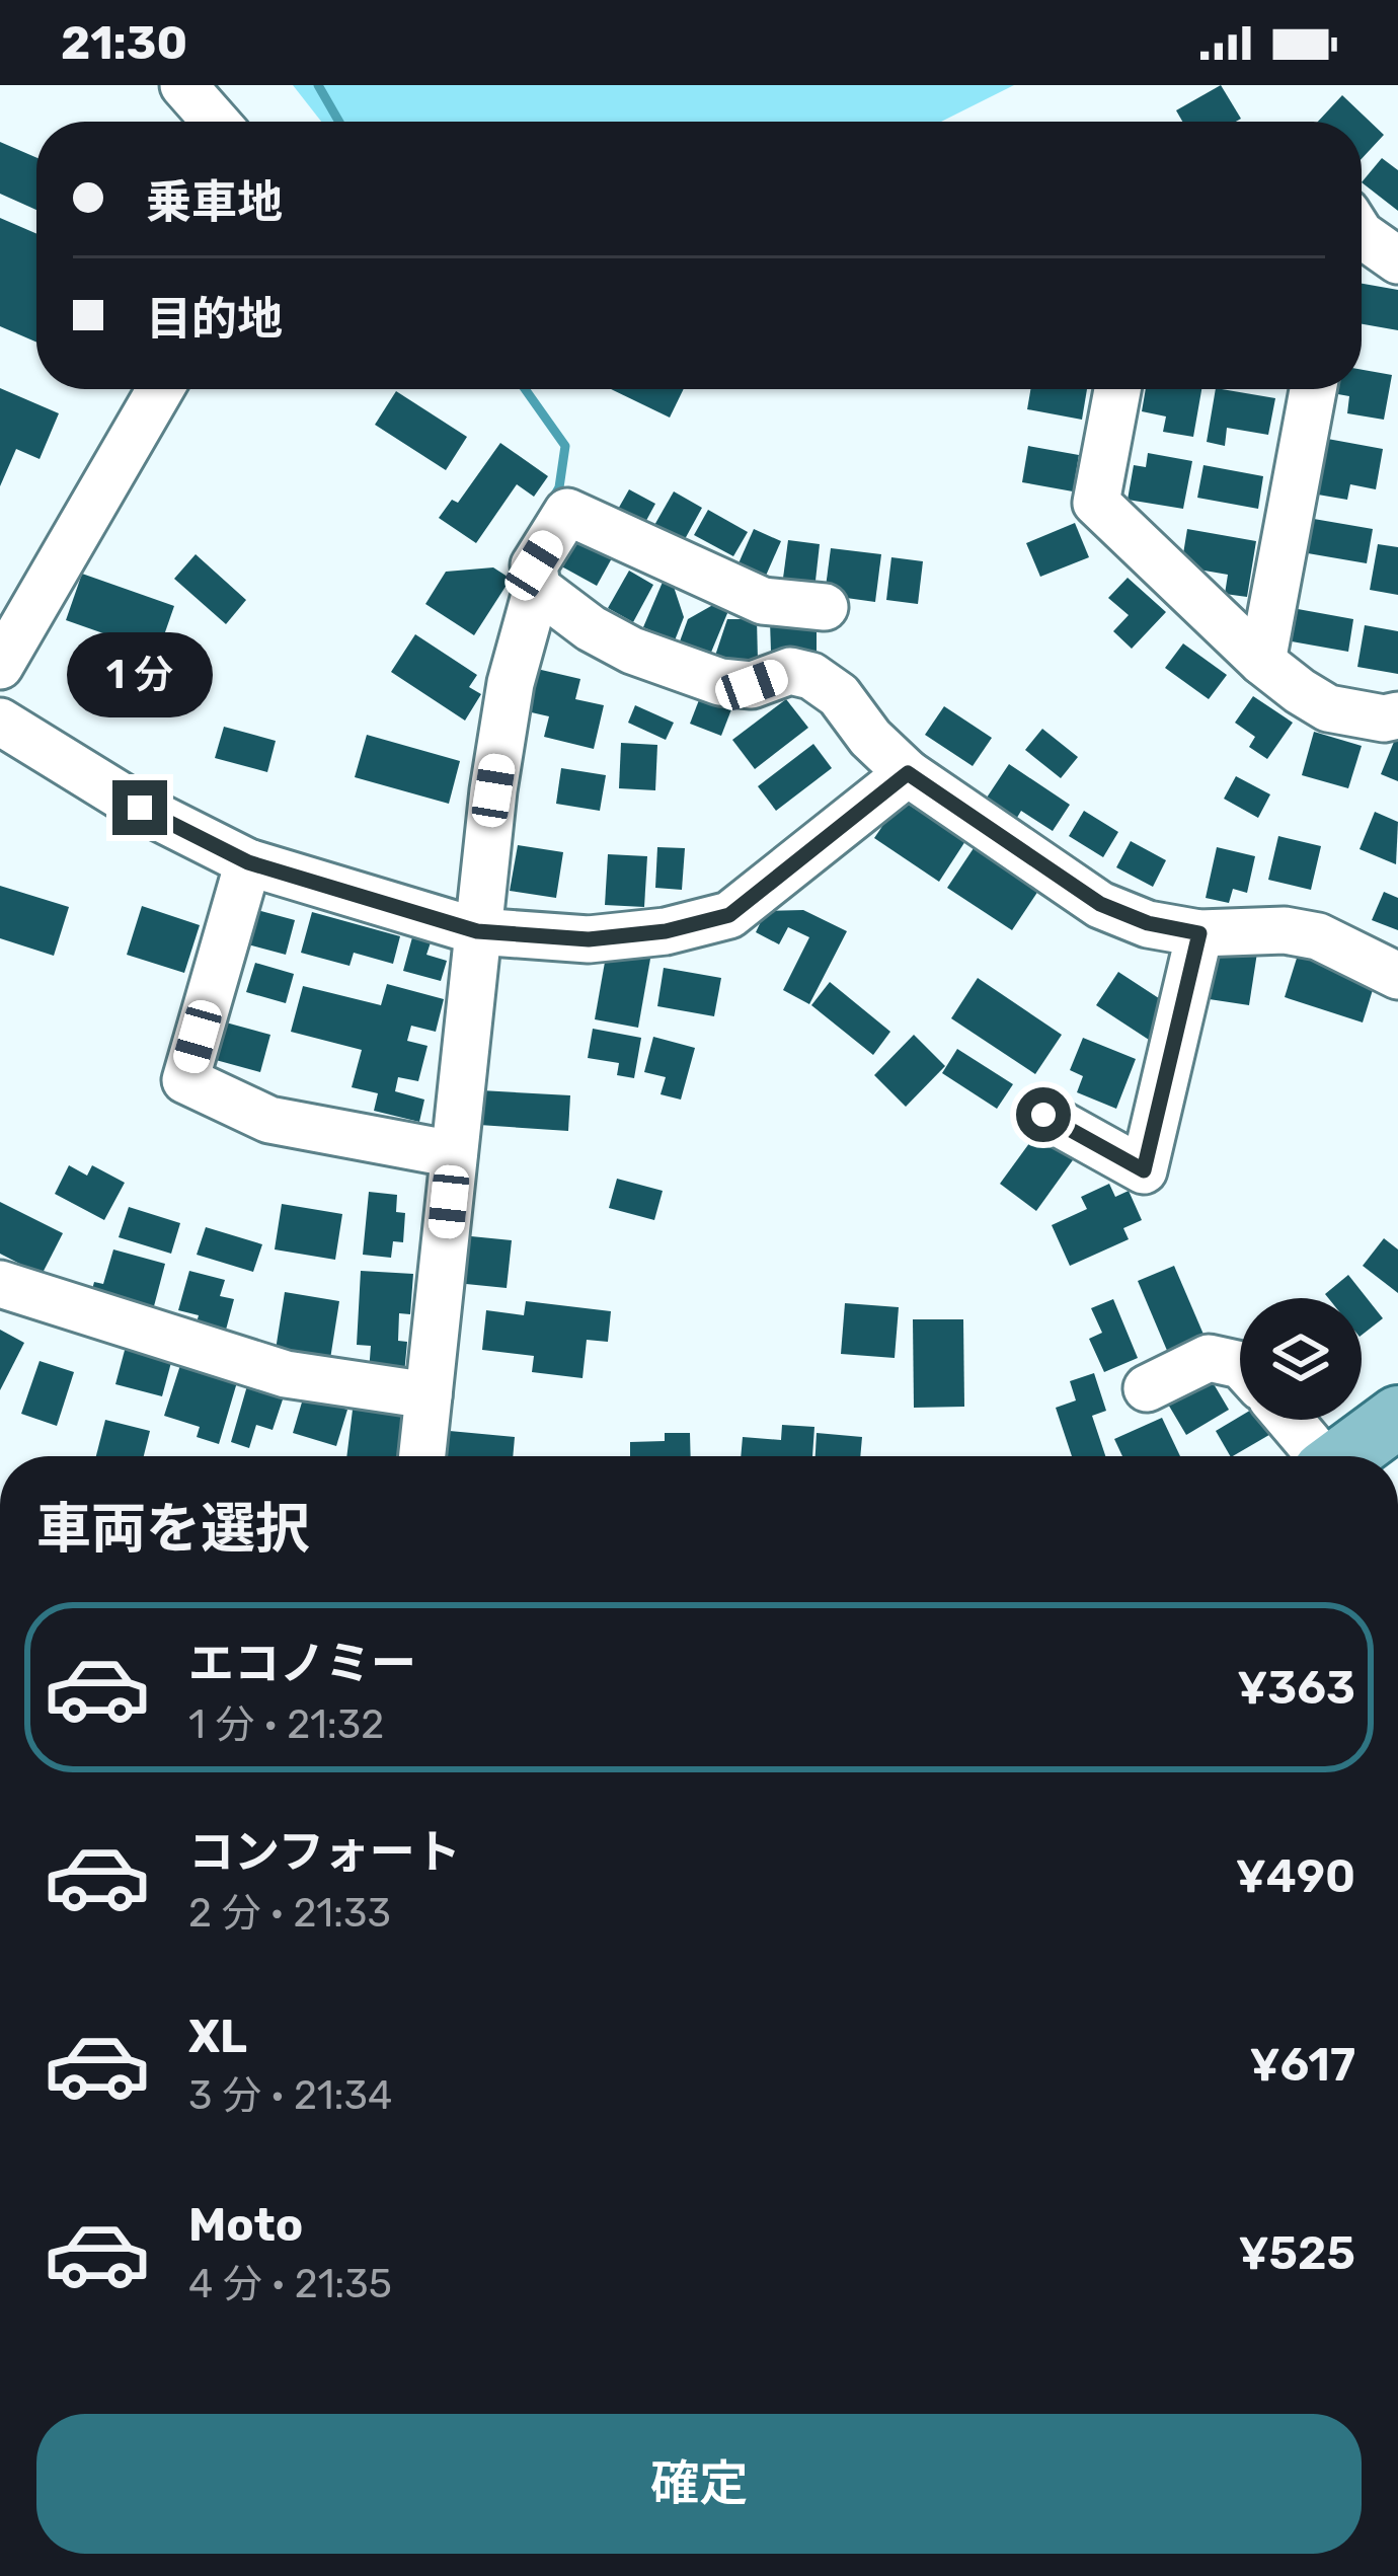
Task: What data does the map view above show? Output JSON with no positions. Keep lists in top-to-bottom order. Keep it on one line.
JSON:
{"page":{"status":"21:30","banner":["乗車地","目的地"],"bubble":"1 分","heading":"車両を選択","list":[{"name":"エコノミー","note":"1 分 · 21:32","value":"¥363"},{"name":"コンフォート","note":"2 分 · 21:33","value":"¥490"},{"name":"XL","note":"3 分 · 21:34","value":"¥617"},{"name":"Moto","note":"4 分 · 21:35","value":"¥525"}],"buttons":"確定"}}
